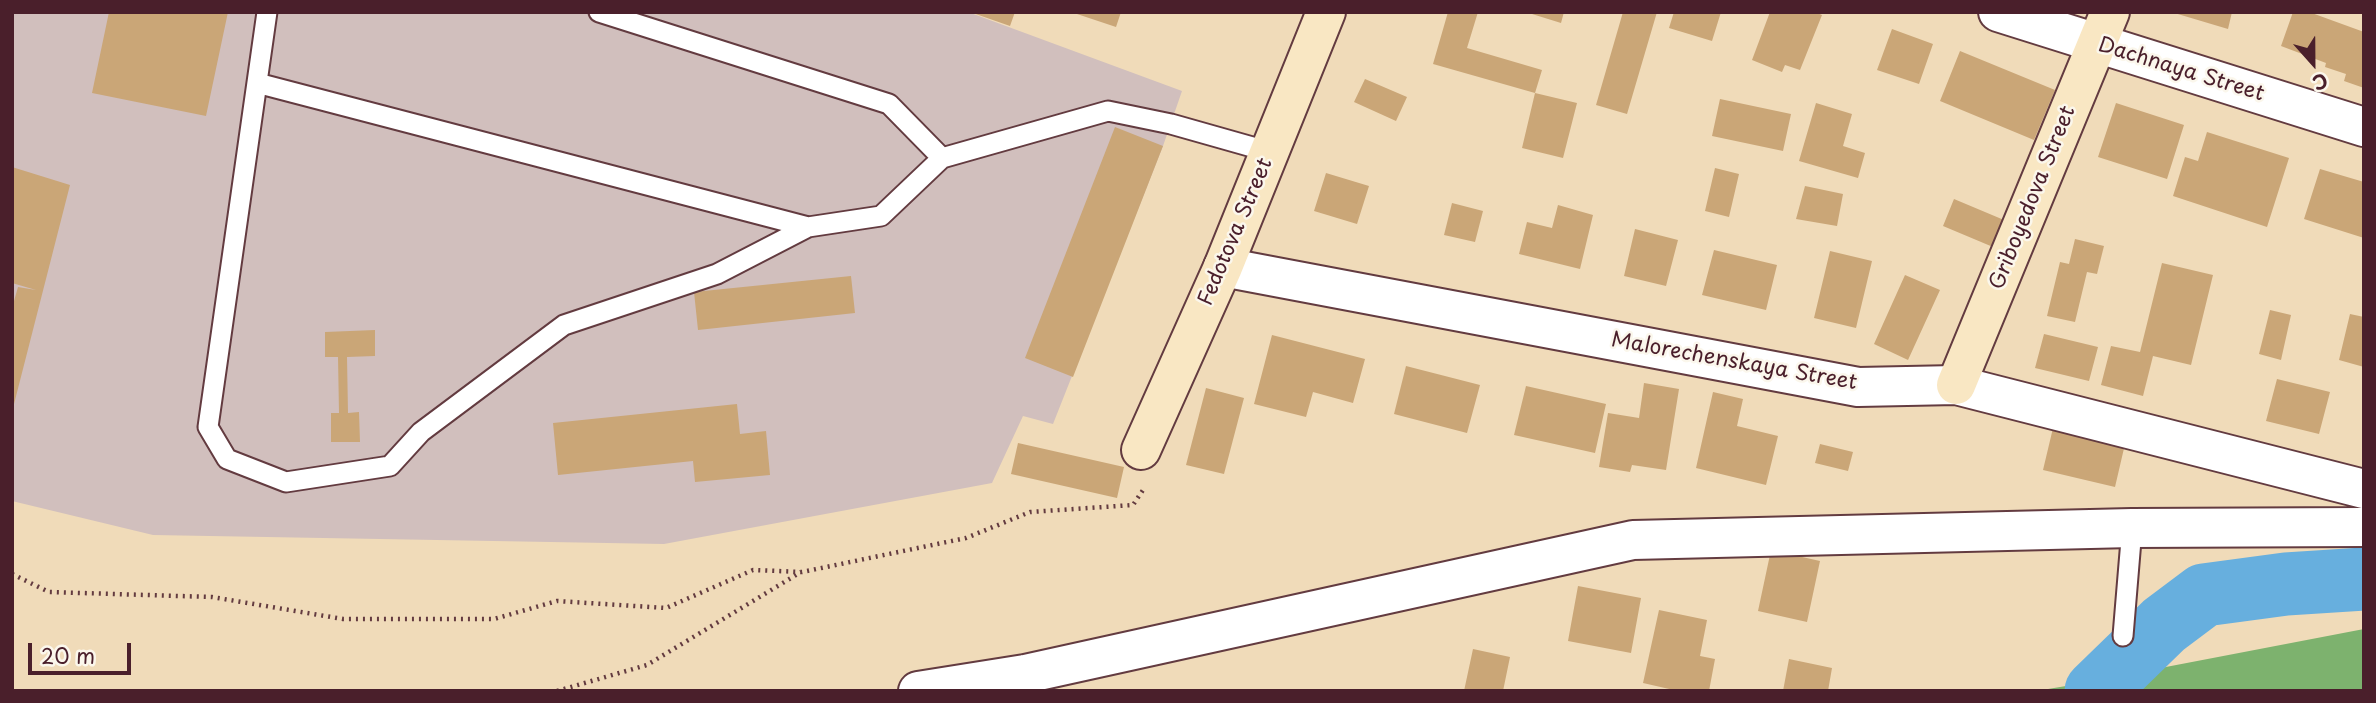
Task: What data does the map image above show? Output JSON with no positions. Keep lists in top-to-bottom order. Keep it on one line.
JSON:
{"streets":{"street":["Dachnaya Street","Griboyedova Street","Fedotova Street","Malorechenskaya Street"]},"crossings":[["Dachnaya Street","Griboyedova Street"],["Griboyedova Street","Malorechenskaya Street"],["Fedotova Street","Malorechenskaya Street"]],"scale_bar":"20 m","north":"bottom"}
